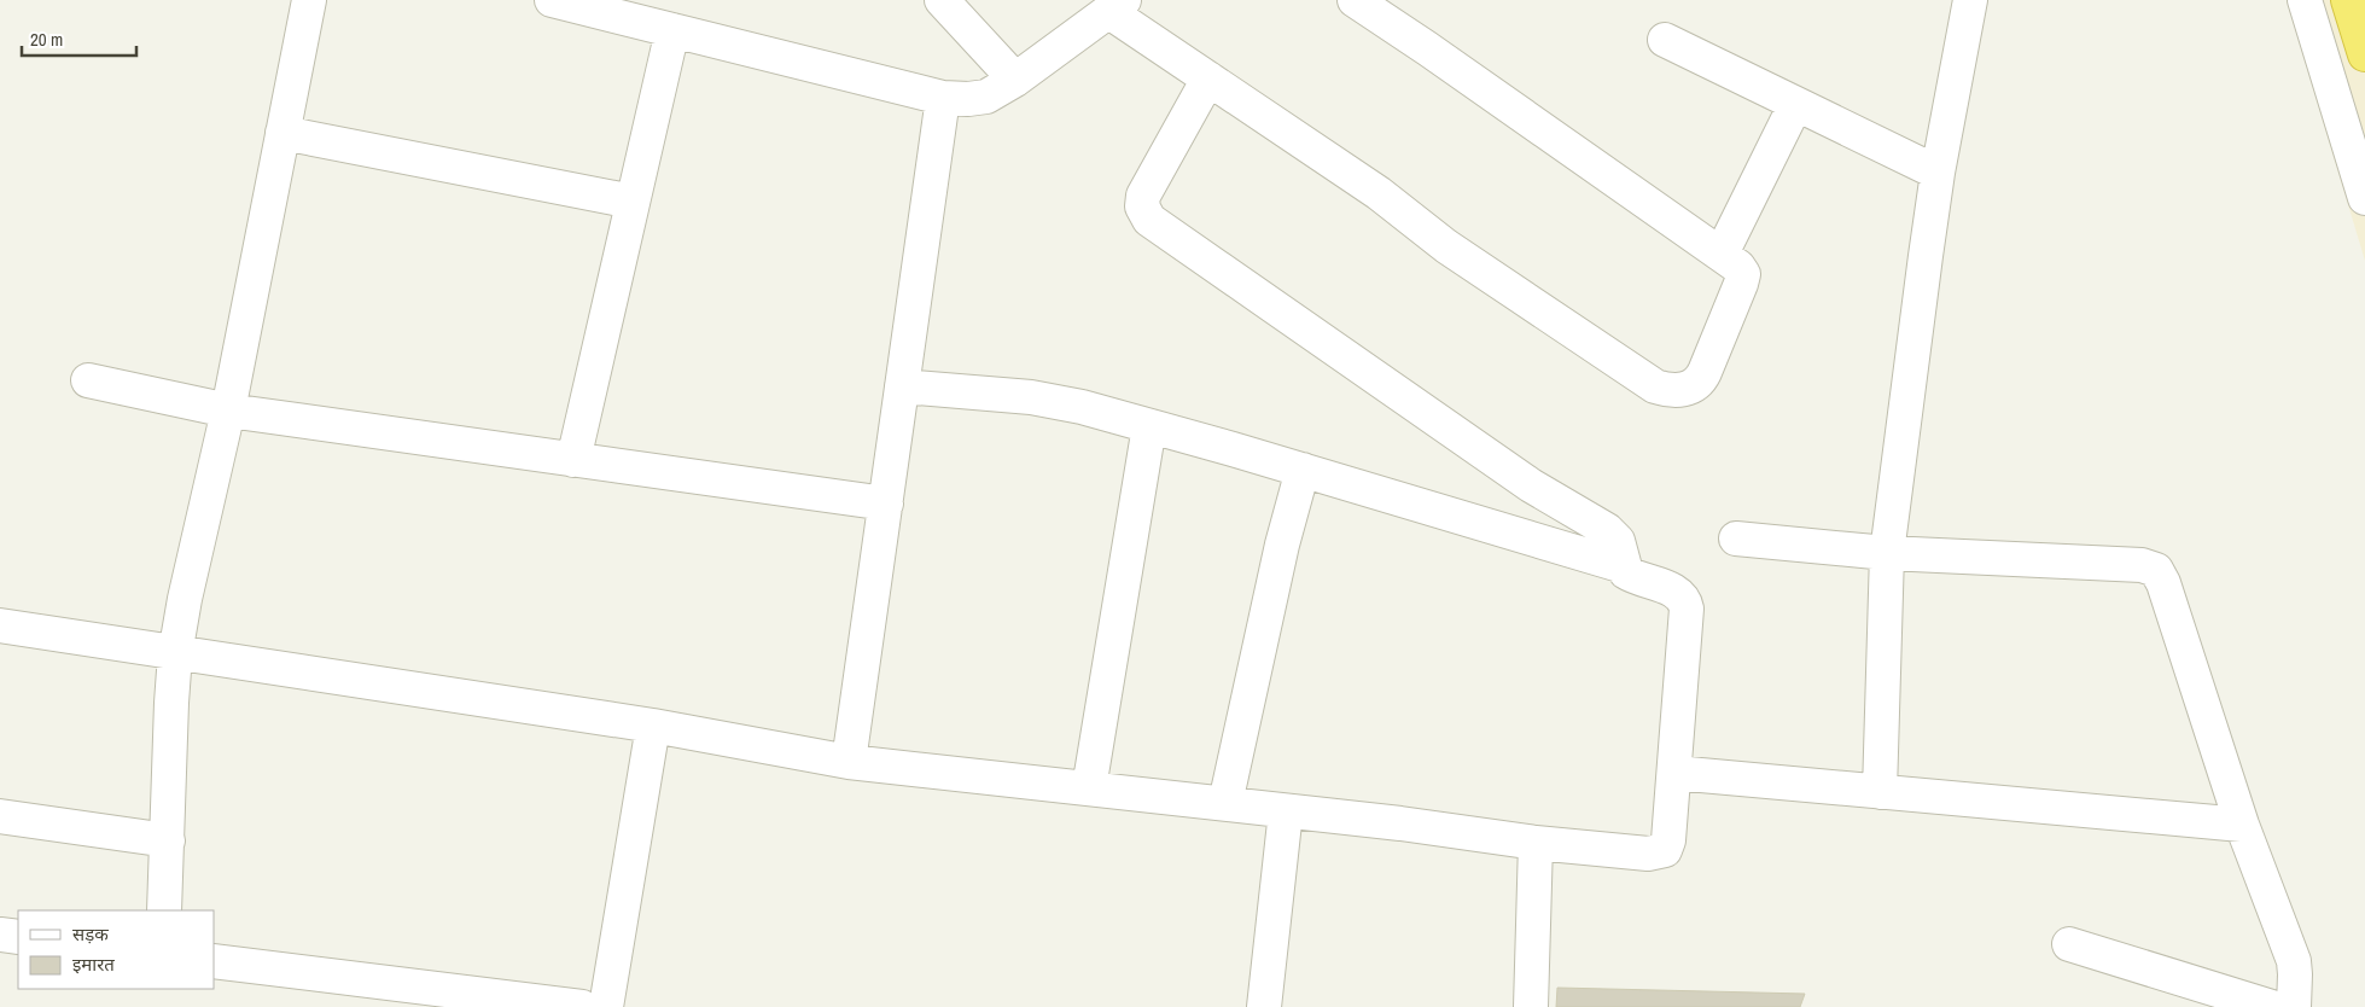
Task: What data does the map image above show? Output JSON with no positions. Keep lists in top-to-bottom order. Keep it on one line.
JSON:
{"legend":["सड़क","इमारत"],"scale_bar":"20 m"}
